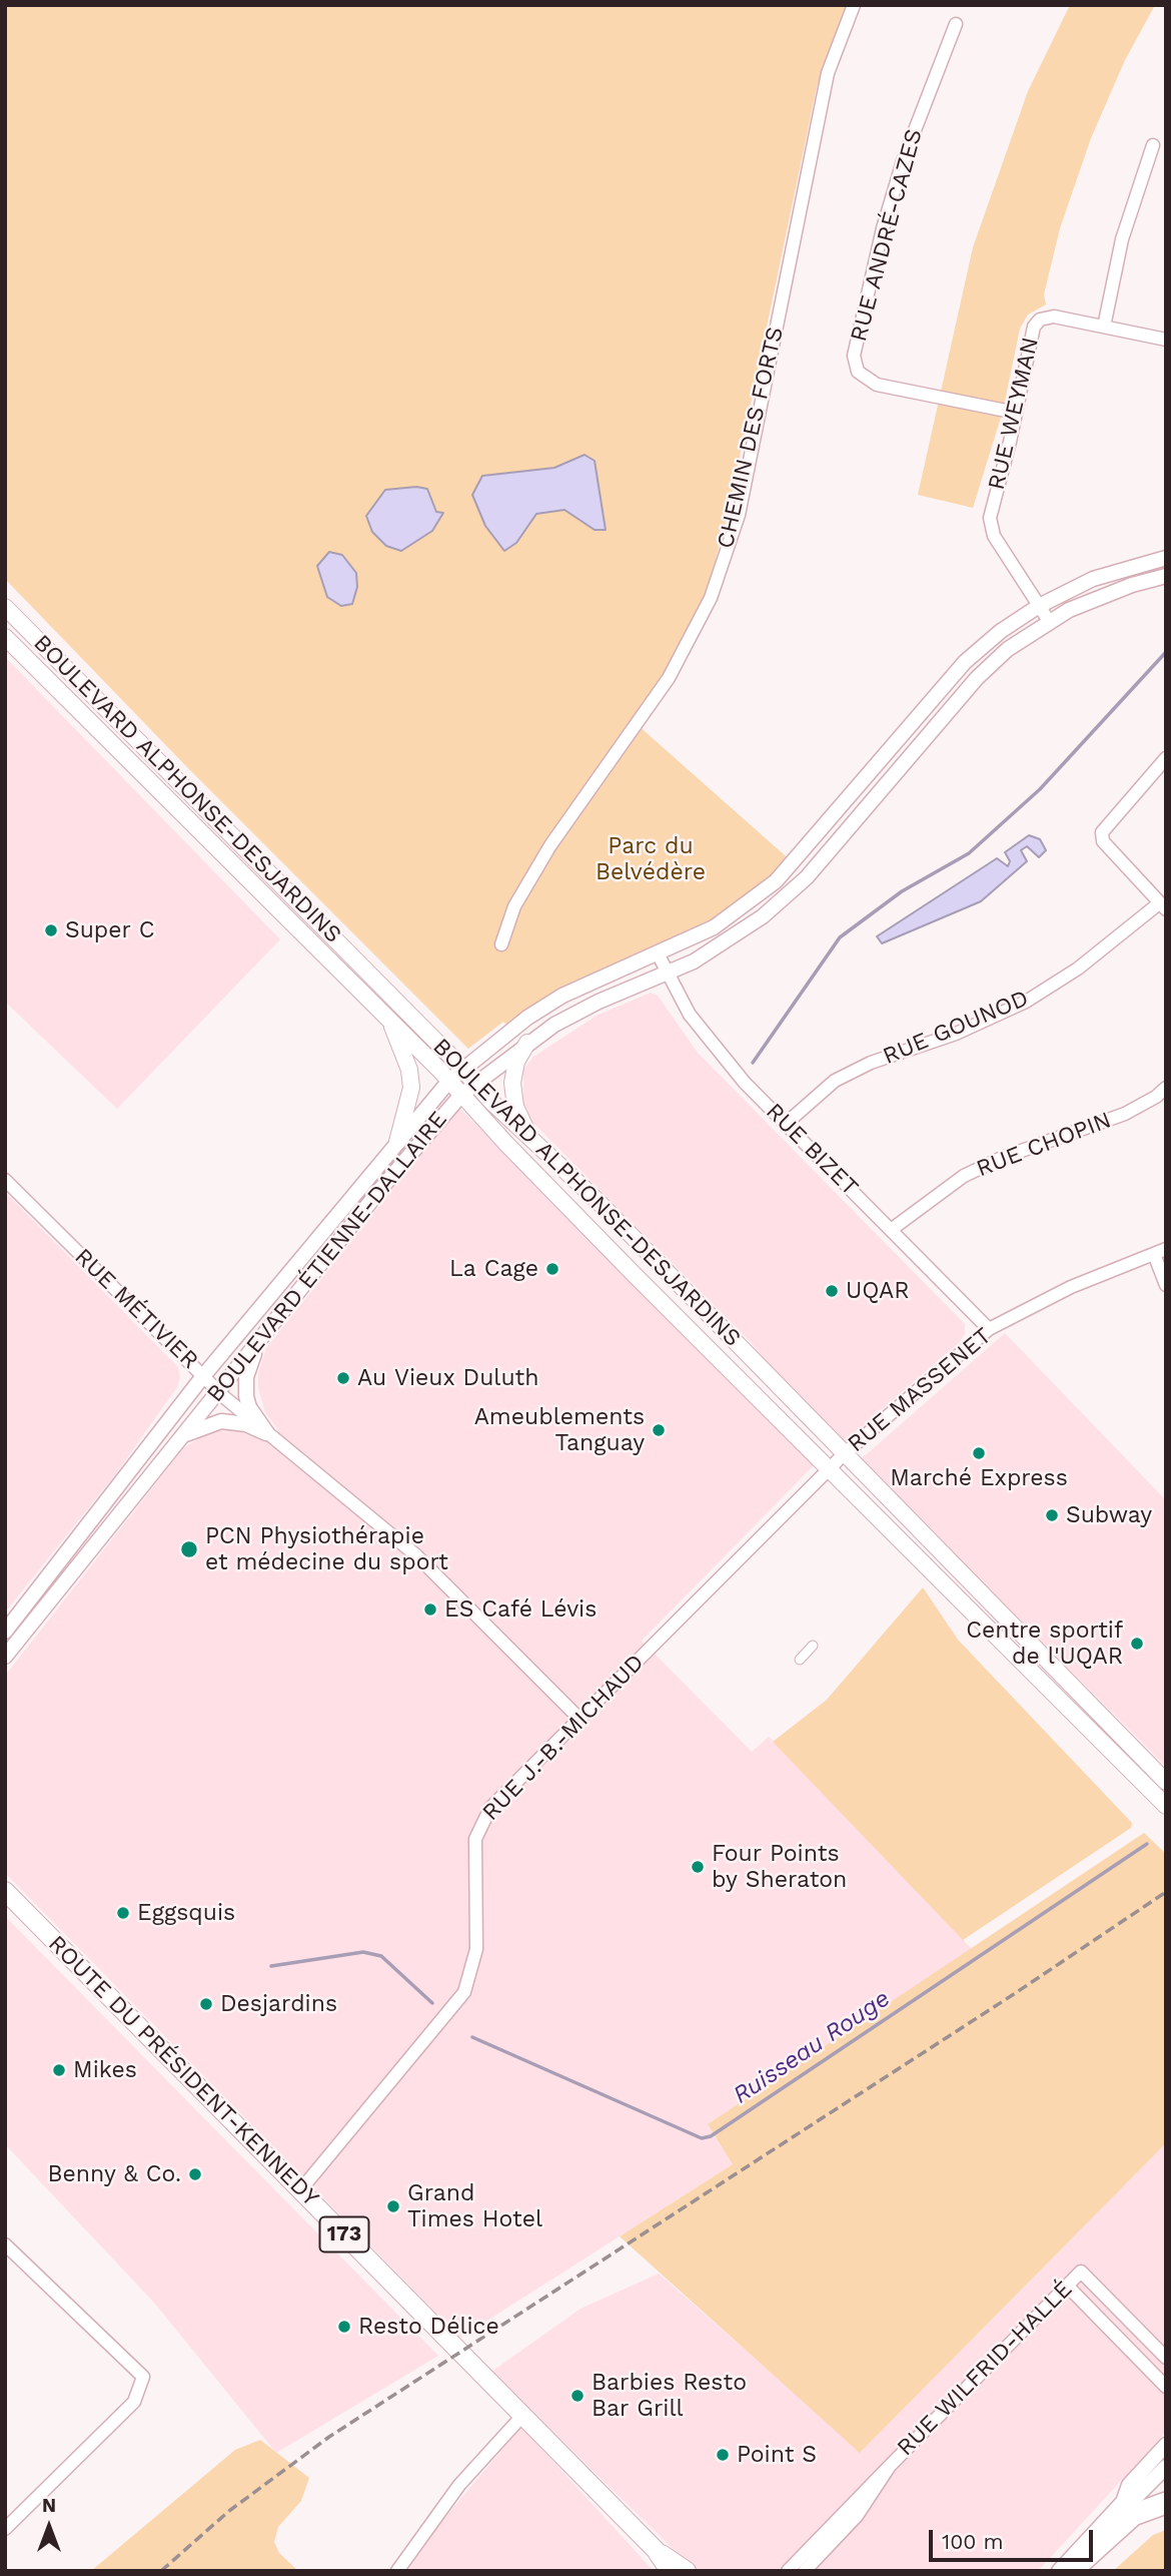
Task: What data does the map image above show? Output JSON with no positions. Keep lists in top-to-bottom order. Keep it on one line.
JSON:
{"streets":{"main road":["BOULEVARD ALPHONSE-DESJARDINS","ROUTE DU PRÉSIDENT-KENNEDY","173"],"street":["RUE ANDRÉ-CAZES","RUE WEYMAN","CHEMIN DES FORTS","RUE GOUNOD","RUE CHOPIN","RUE BIZET","BOULEVARD ÉTIENNE-DALLAIRE","RUE MÉTIVIER","RUE MASSENET","RUE J.-B.-MICHAUD","RUE WILFRID-HALLÉ"]},"crossings":[["RUE ANDRÉ-CAZES","RUE WEYMAN"],["RUE WEYMAN","BOULEVARD ÉTIENNE-DALLAIRE"],["BOULEVARD ALPHONSE-DESJARDINS","BOULEVARD ÉTIENNE-DALLAIRE"],["BOULEVARD ALPHONSE-DESJARDINS","RUE MASSENET"],["BOULEVARD ALPHONSE-DESJARDINS","RUE J.-B.-MICHAUD"],["RUE GOUNOD","RUE BIZET"],["RUE CHOPIN","RUE BIZET"],["RUE BIZET","BOULEVARD ÉTIENNE-DALLAIRE"],["RUE BIZET","RUE MASSENET"],["BOULEVARD ÉTIENNE-DALLAIRE","RUE MÉTIVIER"],["RUE MÉTIVIER","RUE J.-B.-MICHAUD"],["RUE MASSENET","RUE J.-B.-MICHAUD"],["RUE J.-B.-MICHAUD","ROUTE DU PRÉSIDENT-KENNEDY"]],"water":["Ruisseau Rouge"],"parks":["Parc du Belvédère"],"places":["Super C","La Cage","UQAR","Au Vieux Duluth","Ameublements Tanguay","Marché Express","Subway","PCN Physiothérapie et médecine du sport","ES Café Lévis","Centre sportif de l'UQAR","Four Points by Sheraton","Eggsquis","Desjardins","Mikes","Benny & Co.","Grand Times Hotel","Resto Délice","Barbies Resto Bar Grill","Point S"],"scale_bar":"100 m","north":"top"}
